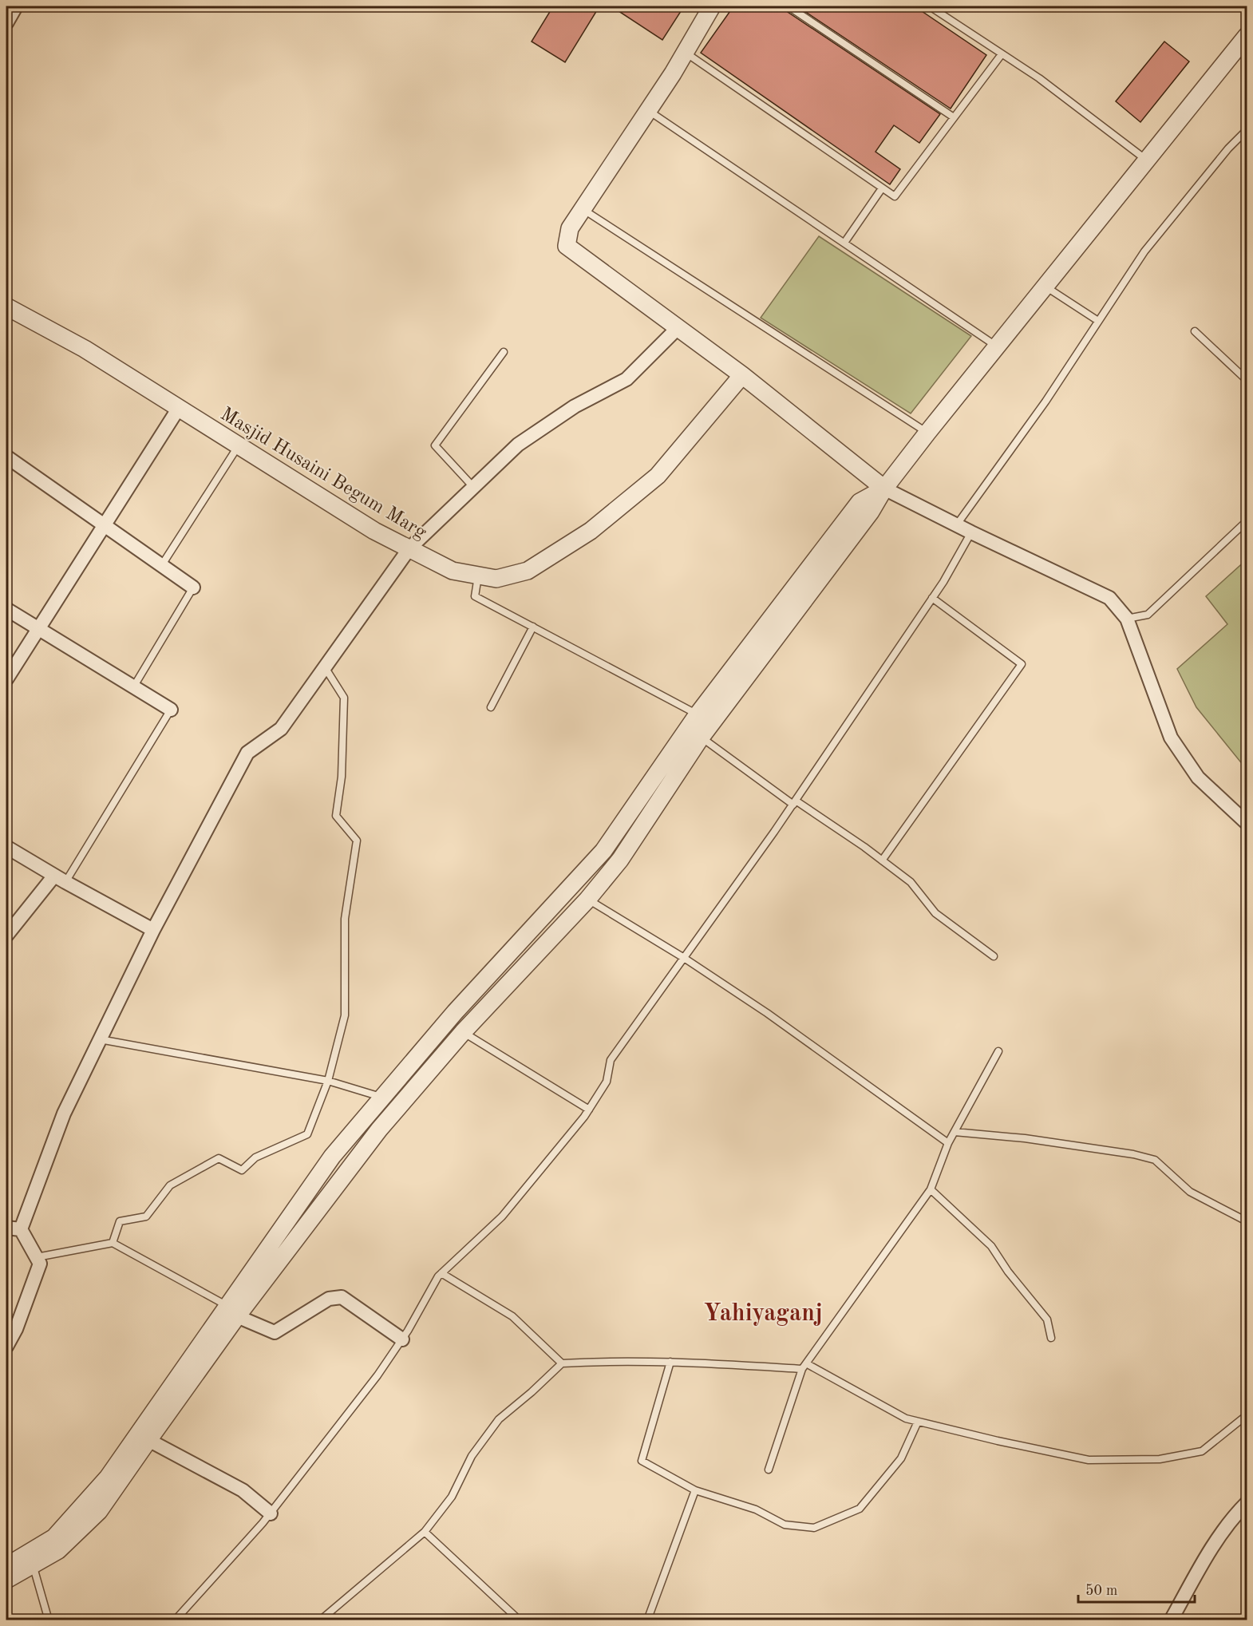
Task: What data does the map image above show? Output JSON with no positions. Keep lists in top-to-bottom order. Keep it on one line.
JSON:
{"streets":{"street":["Masjid Husaini Begum Marg"]},"districts":["Yahiyaganj"],"scale_bar":"50 m"}
